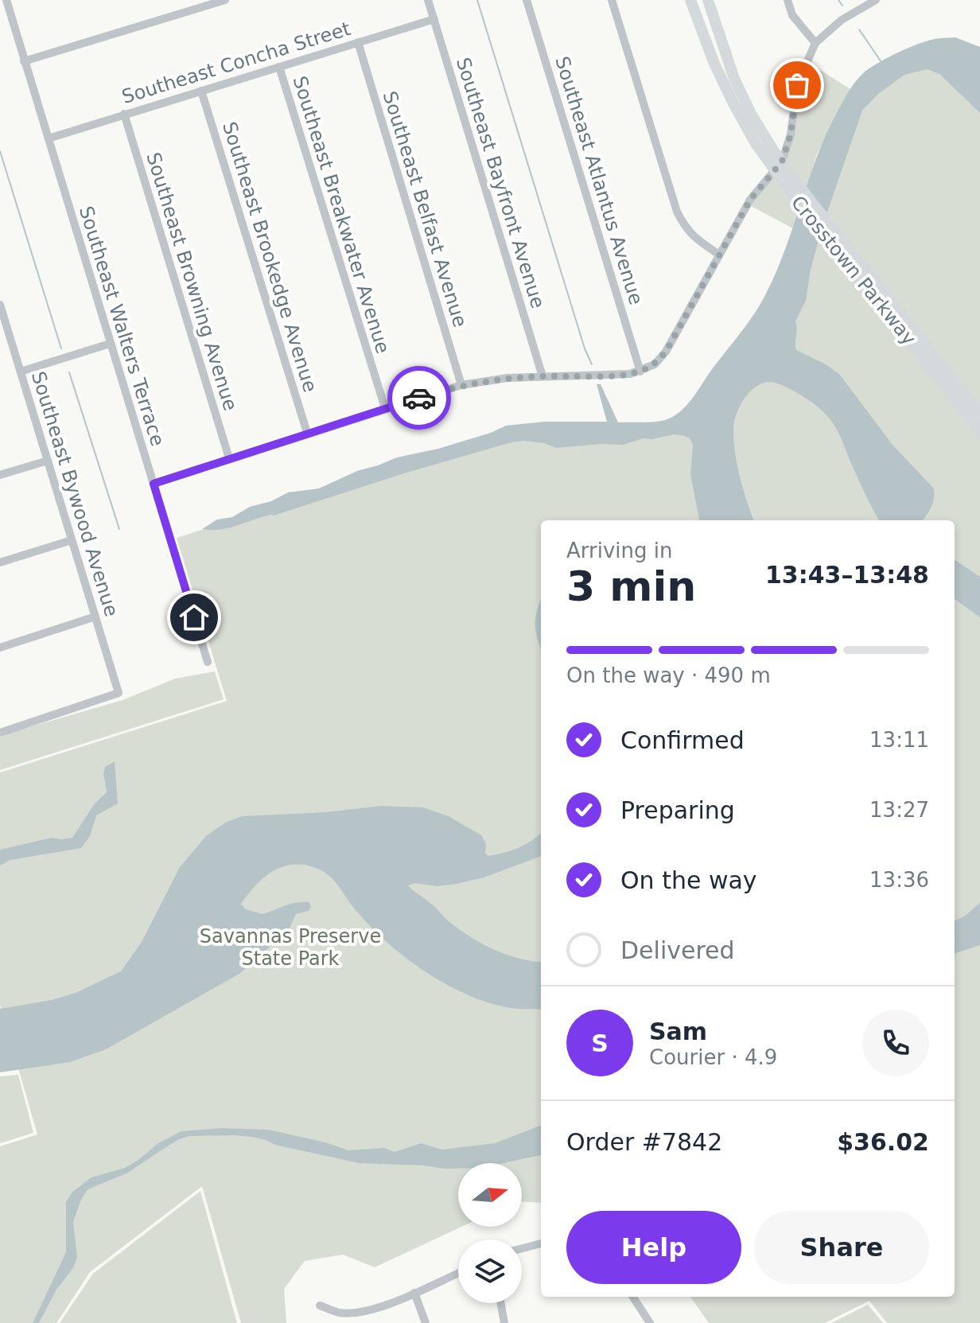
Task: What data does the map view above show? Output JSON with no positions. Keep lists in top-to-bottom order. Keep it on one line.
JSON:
{"streets":{"main road":["Crosstown Parkway"],"street":["Southeast Concha Street","Southeast Atlantus Avenue","Southeast Bayfront Avenue","Southeast Belfast Avenue","Southeast Breakwater Avenue","Southeast Brookedge Avenue","Southeast Browning Avenue","Southeast Walters Terrace","Southeast Bywood Avenue"]},"crossings":[["Southeast Concha Street","Southeast Bayfront Avenue"],["Southeast Concha Street","Southeast Belfast Avenue"],["Southeast Concha Street","Southeast Breakwater Avenue"],["Southeast Concha Street","Southeast Brookedge Avenue"],["Southeast Concha Street","Southeast Browning Avenue"],["Southeast Concha Street","Southeast Walters Terrace"]],"parks":["Savannas Preserve State Park"],"north":"right","page":{"heading":["3 min","Arriving in","13:43–13:48"],"panel":["Sam","Courier · 4.9","Order #7842","$36.02"],"bar":"On the way · 490 m","list":[["Confirmed","13:11"],["Preparing","13:27"],["On the way","13:36"],"Delivered"],"round":"S","buttons":["Help","Share"]}}
